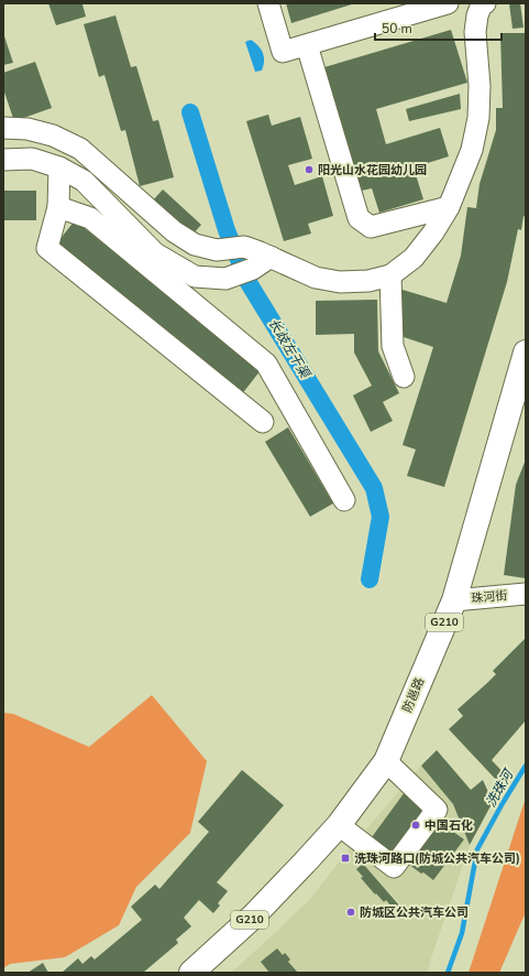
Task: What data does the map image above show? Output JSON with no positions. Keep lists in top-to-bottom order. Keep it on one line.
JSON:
{"streets":{"highway":["G210","防邕路"],"street":["珠河街"]},"crossings":[["珠河街","防邕路"]],"water":["长歧左干渠","洗珠河"],"places":{"other":["阳光山水花园幼儿园","中国石化","防城区公共汽车公司"],"transit":["洗珠河路口(防城公共汽车公司)"]},"scale_bar":"50 m"}
